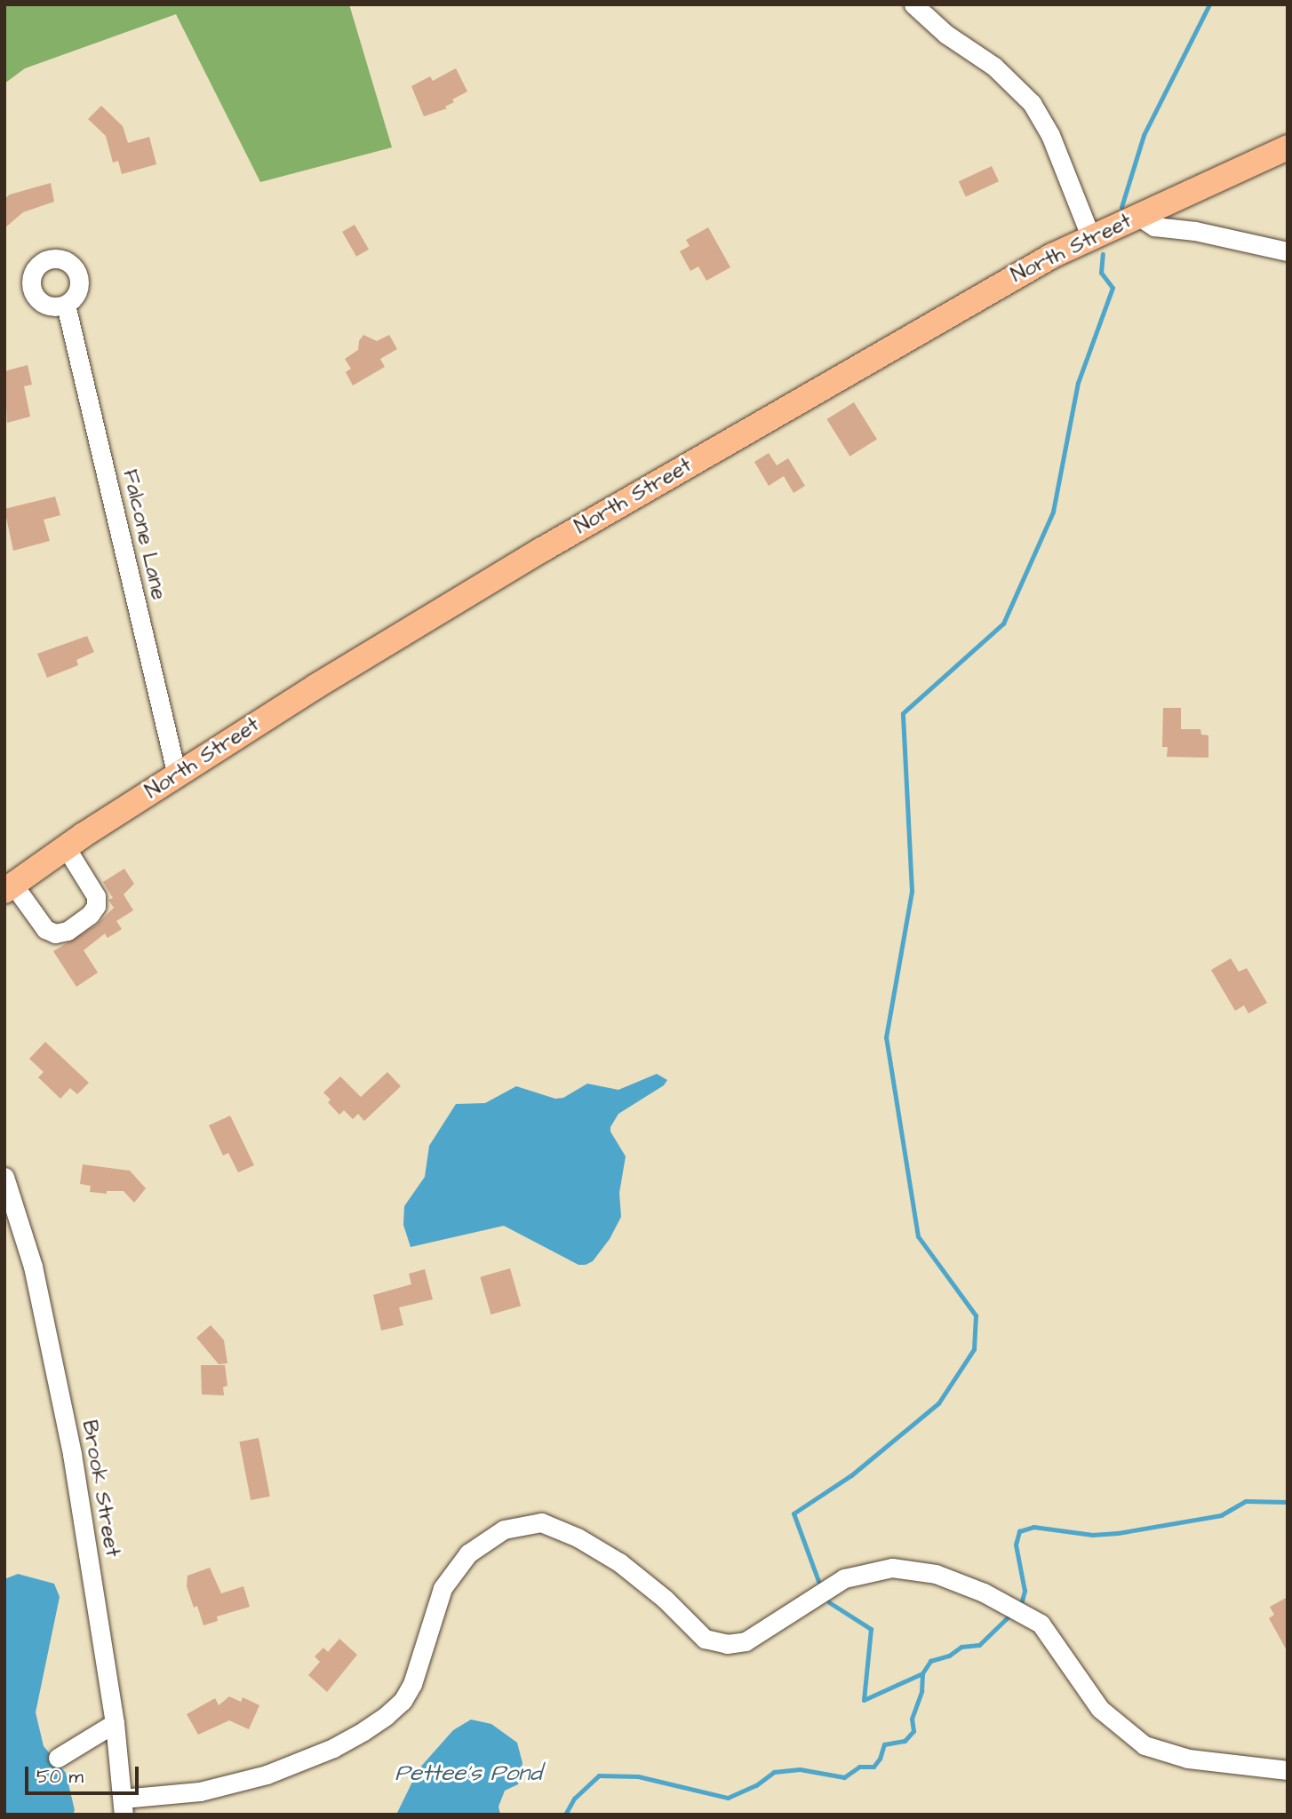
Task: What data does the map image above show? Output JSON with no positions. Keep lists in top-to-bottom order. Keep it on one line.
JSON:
{"streets":{"main road":["North Street"],"street":["Falcone Lane","Brook Street"]},"crossings":[["North Street","Falcone Lane"]],"water":["Pettee's Pond"],"scale_bar":"50 m"}
